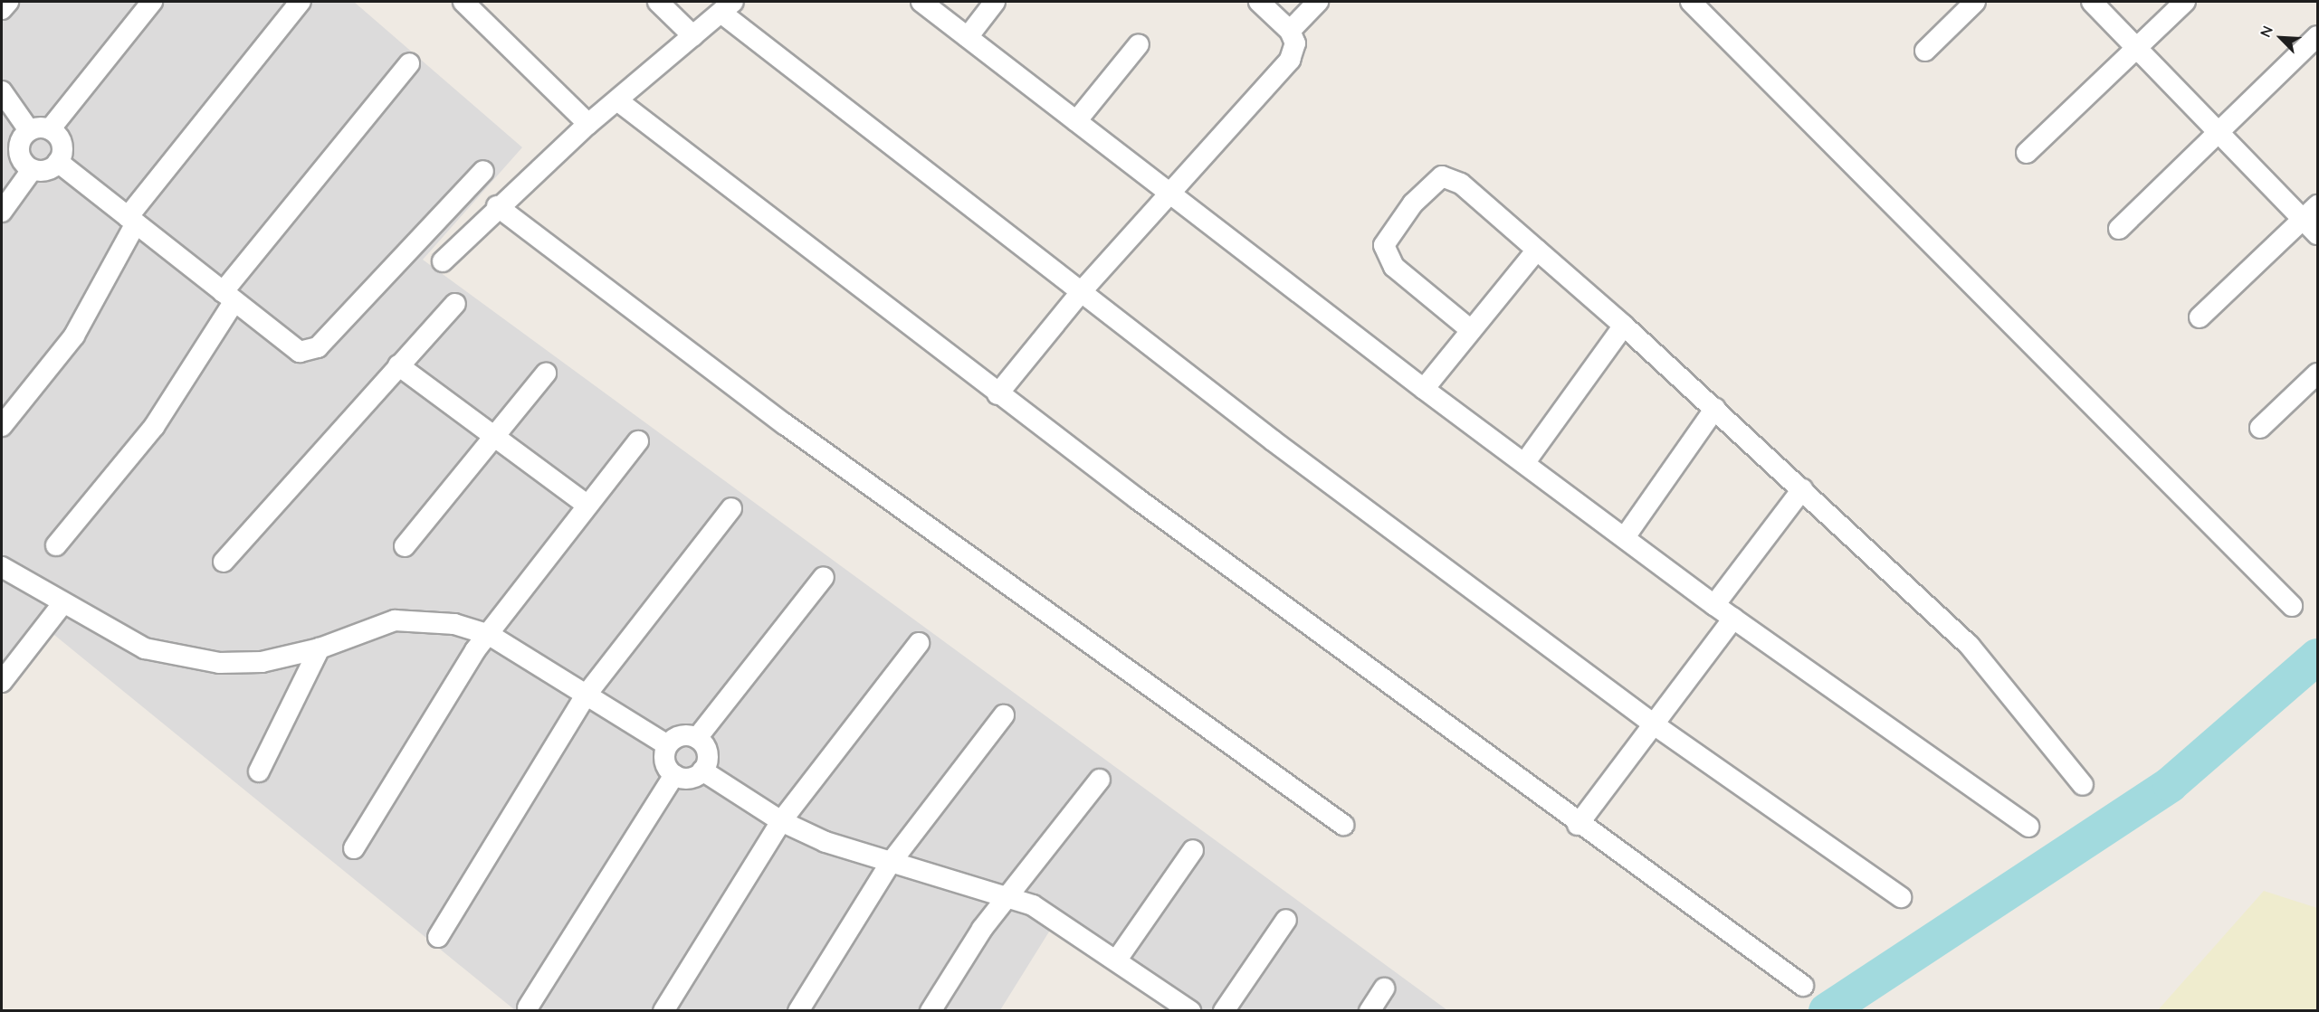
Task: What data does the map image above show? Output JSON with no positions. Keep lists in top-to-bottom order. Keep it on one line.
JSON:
{"north":"top left"}
